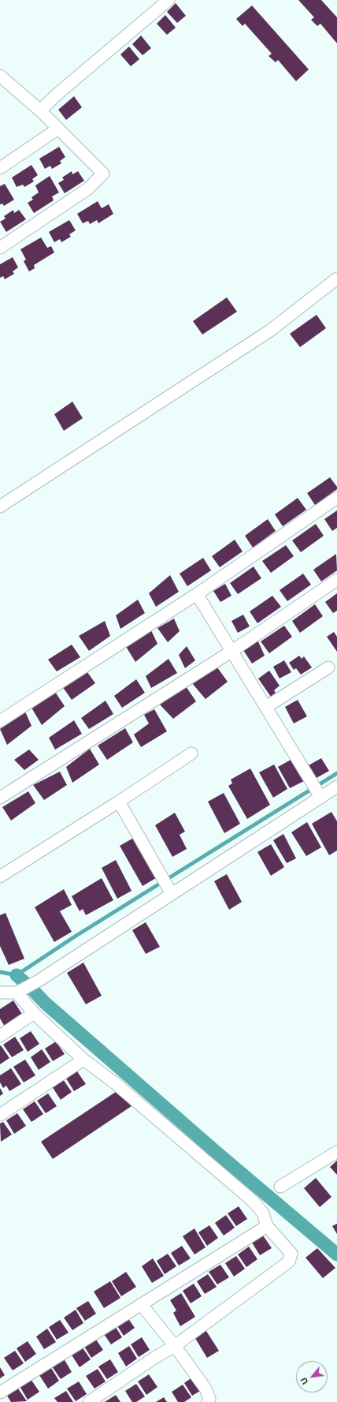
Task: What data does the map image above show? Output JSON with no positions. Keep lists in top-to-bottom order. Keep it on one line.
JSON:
{"north":"bottom left"}
